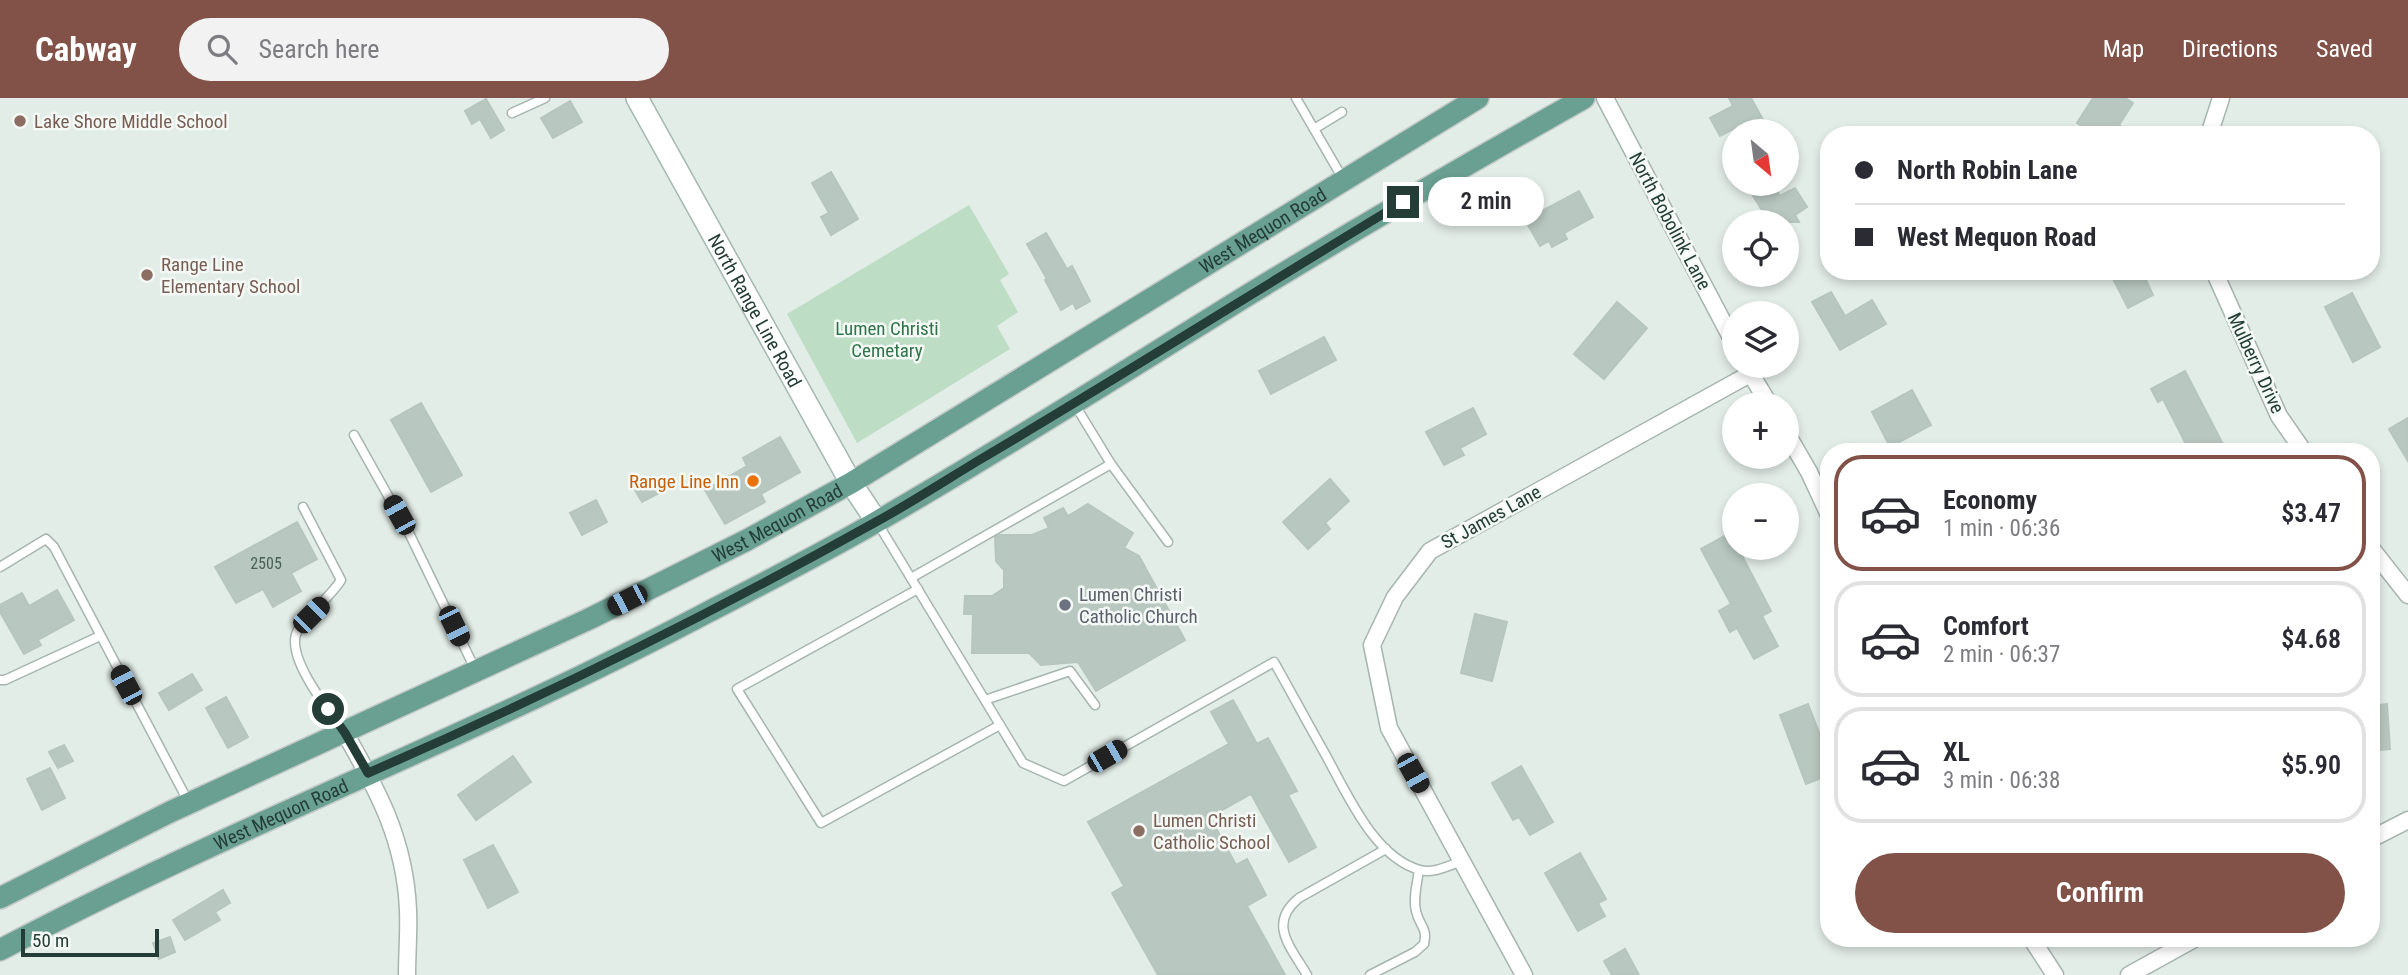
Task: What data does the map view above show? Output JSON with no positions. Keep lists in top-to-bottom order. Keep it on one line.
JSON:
{"streets":{"main road":["West Mequon Road"],"street":["North Bobolink Lane","North Range Line Road","Mulberry Drive","St James Lane"]},"crossings":[["West Mequon Road","North Range Line Road"]],"parks":["Lumen Christi Cemetary"],"places":["Lake Shore Middle School","Range Line Elementary School","Range Line Inn","Lumen Christi Catholic Church","Lumen Christi Catholic School"],"house_numbers":["2505"],"scale_bar":"50 m","north":"bottom right","page":{"header":"Cabway","search":"Search here","nav":["Map","Directions","Saved"],"map_buttons":["+","−"],"banner":["North Robin Lane","West Mequon Road"],"bubble":"2 min","list":[{"name":"Economy","note":"1 min · 06:36","value":"$3.47"},{"name":"Comfort","note":"2 min · 06:37","value":"$4.68"},{"name":"XL","note":"3 min · 06:38","value":"$5.90"}],"buttons":"Confirm","scale":"50 m"}}
